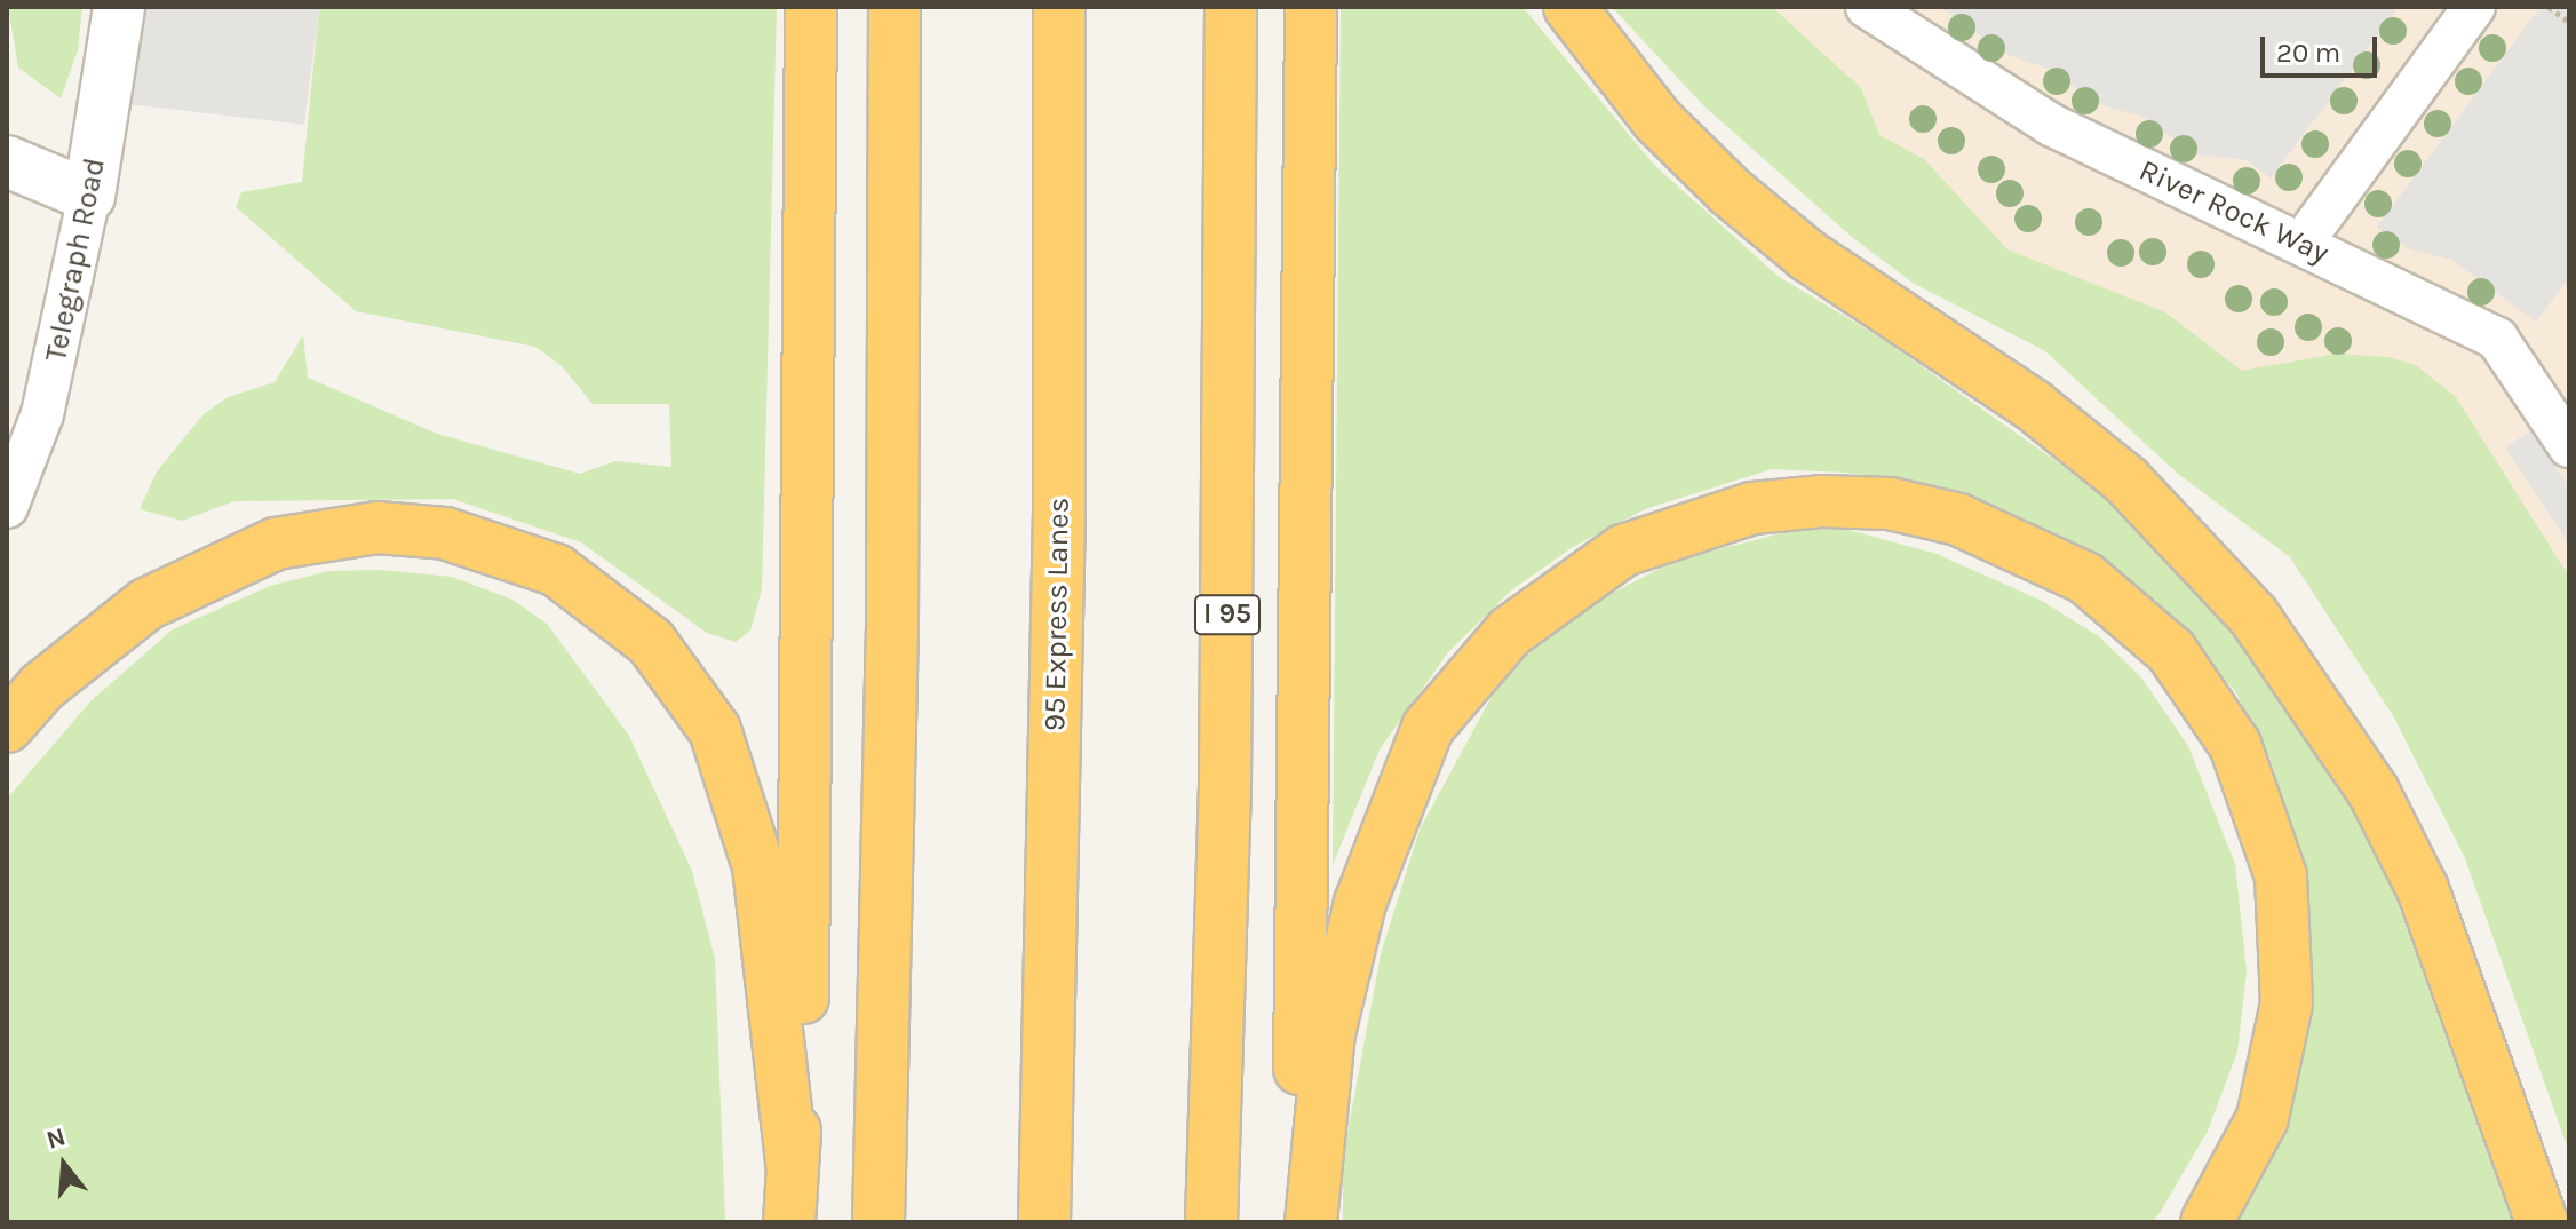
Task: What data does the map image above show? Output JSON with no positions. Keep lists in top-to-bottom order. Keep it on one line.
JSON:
{"streets":{"highway":["95 Express Lanes","I 95"],"street":["River Rock Way","Telegraph Road"]},"scale_bar":"20 m","north":"top"}
